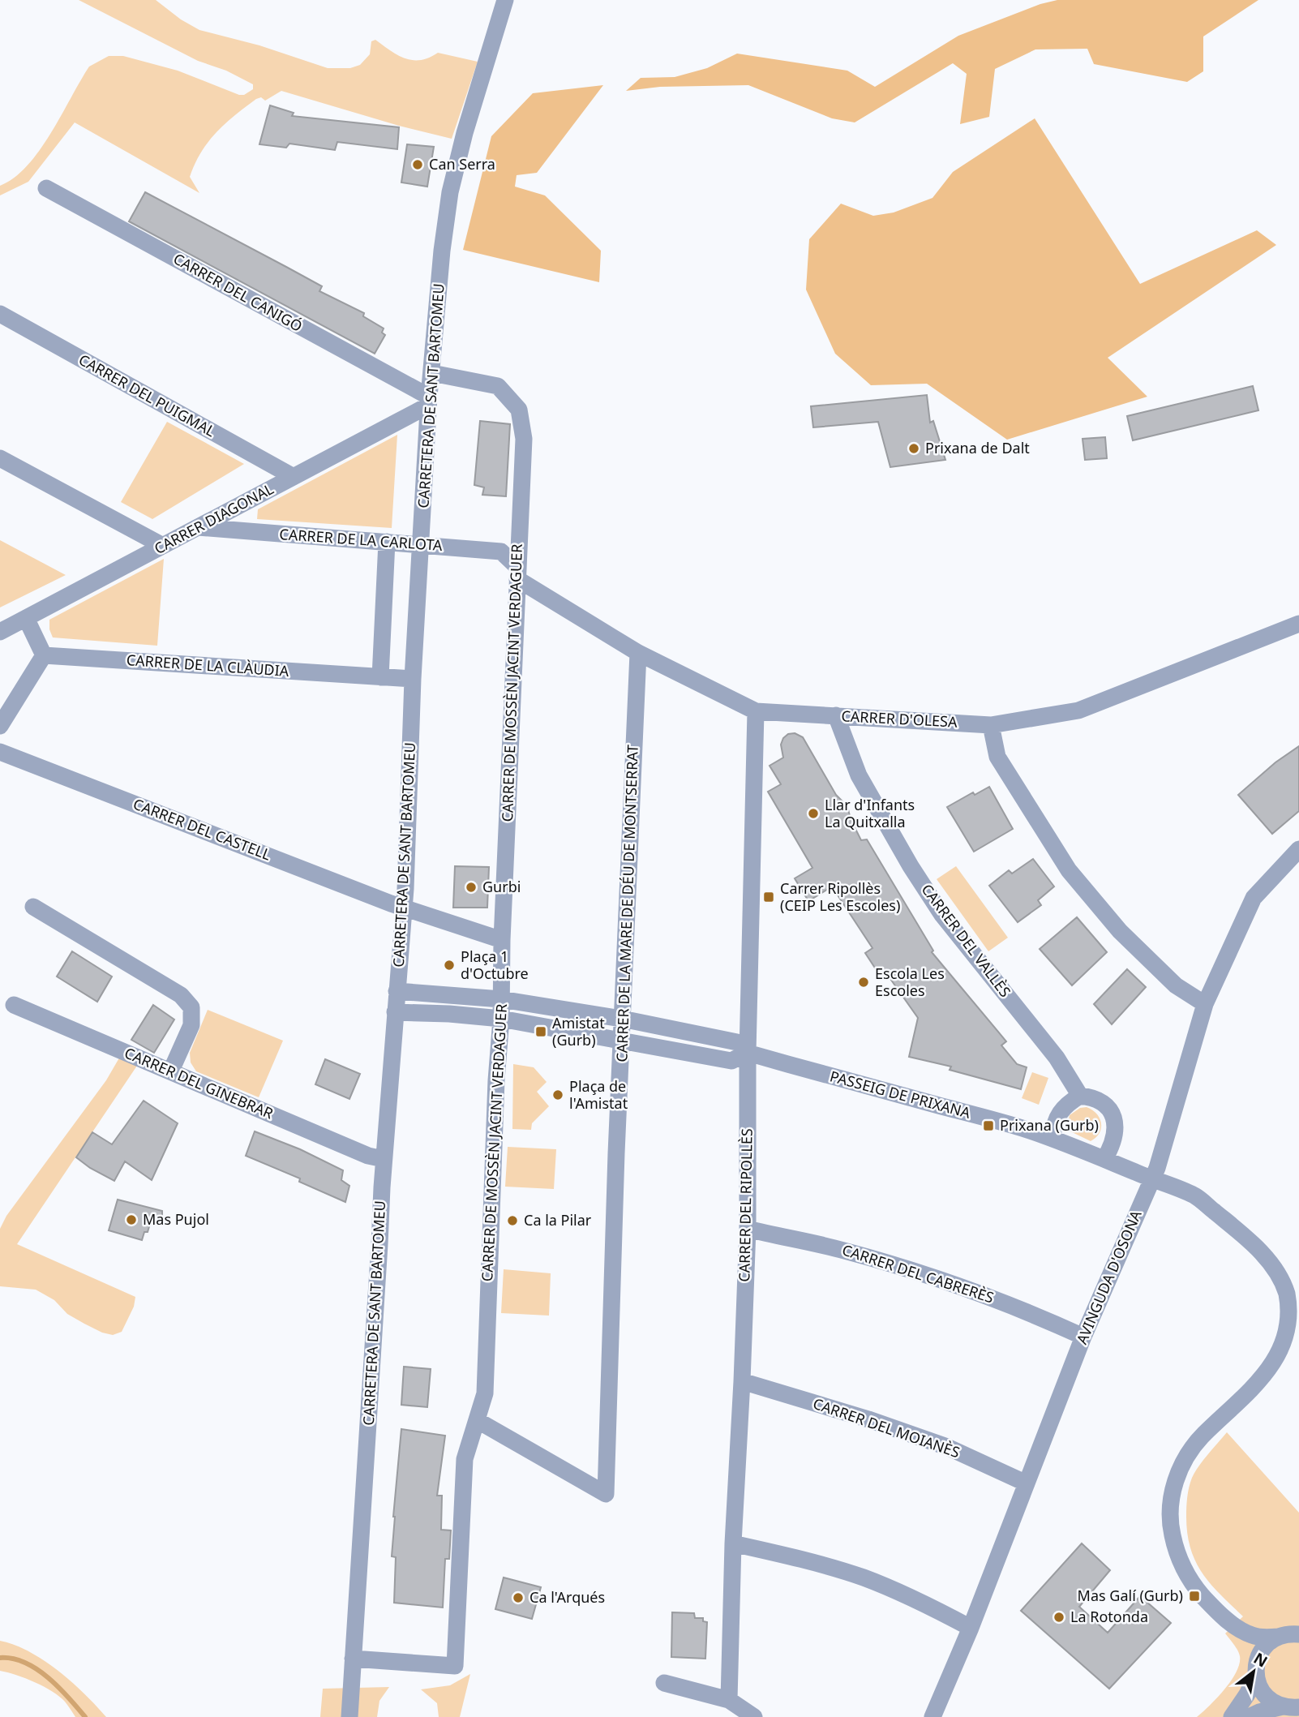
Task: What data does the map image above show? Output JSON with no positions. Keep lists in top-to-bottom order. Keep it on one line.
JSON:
{"streets":{"street":["CARRER DEL CANIGÓ","CARRER DEL PUIGMAL","CARRETERA DE SANT BARTOMEU","CARRER DIAGONAL","CARRER DE LA CARLOTA","CARRER DE LA CLÀUDIA","CARRER DE MOSSÈN JACINT VERDAGUER","CARRER D'OLESA","CARRER DEL CASTELL","CARRER DE LA MARE DE DÉU DE MONTSERRAT","CARRER DEL VALLÈS","CARRER DEL GINEBRAR","PASSEIG DE PRIXANA","CARRER DEL RIPOLLÈS","CARRER DEL CABRERÈS","AVINGUDA D'OSONA","CARRER DEL MOIANÈS"]},"crossings":[["CARRER DEL CANIGÓ","CARRETERA DE SANT BARTOMEU"],["CARRER DEL CANIGÓ","CARRER DIAGONAL"],["CARRER DEL PUIGMAL","CARRER DIAGONAL"],["CARRETERA DE SANT BARTOMEU","CARRER DIAGONAL"],["CARRETERA DE SANT BARTOMEU","CARRER DE LA CARLOTA"],["CARRETERA DE SANT BARTOMEU","CARRER DE LA CLÀUDIA"],["CARRETERA DE SANT BARTOMEU","CARRER DE MOSSÈN JACINT VERDAGUER"],["CARRETERA DE SANT BARTOMEU","CARRER DEL CASTELL"],["CARRETERA DE SANT BARTOMEU","CARRER DEL GINEBRAR"],["CARRETERA DE SANT BARTOMEU","PASSEIG DE PRIXANA"],["CARRER DIAGONAL","CARRER DE LA CARLOTA"],["CARRER DE LA CARLOTA","CARRER DE MOSSÈN JACINT VERDAGUER"],["CARRER DE LA CARLOTA","CARRER D'OLESA"],["CARRER DE MOSSÈN JACINT VERDAGUER","CARRER D'OLESA"],["CARRER DE MOSSÈN JACINT VERDAGUER","CARRER DE LA MARE DE DÉU DE MONTSERRAT"],["CARRER DE MOSSÈN JACINT VERDAGUER","PASSEIG DE PRIXANA"],["CARRER D'OLESA","CARRER DE LA MARE DE DÉU DE MONTSERRAT"],["CARRER D'OLESA","CARRER DEL VALLÈS"],["CARRER D'OLESA","CARRER DEL RIPOLLÈS"],["CARRER DE LA MARE DE DÉU DE MONTSERRAT","PASSEIG DE PRIXANA"],["CARRER DEL VALLÈS","PASSEIG DE PRIXANA"],["PASSEIG DE PRIXANA","CARRER DEL RIPOLLÈS"],["CARRER DEL RIPOLLÈS","CARRER DEL CABRERÈS"],["CARRER DEL RIPOLLÈS","CARRER DEL MOIANÈS"],["CARRER DEL CABRERÈS","AVINGUDA D'OSONA"],["AVINGUDA D'OSONA","CARRER DEL MOIANÈS"]],"places":{"other":["Can Serra","Prixana de Dalt","Llar d'Infants La Quitxalla","Gurbi","Plaça 1 d'Octubre","Escola Les Escoles","Plaça de l'Amistat","Mas Pujol","Ca la Pilar","Ca l'Arqués","La Rotonda"],"transit":["Carrer Ripollès (CEIP Les Escoles)","Amistat (Gurb)","Prixana (Gurb)","Mas Galí (Gurb)"]},"north":"top right"}
